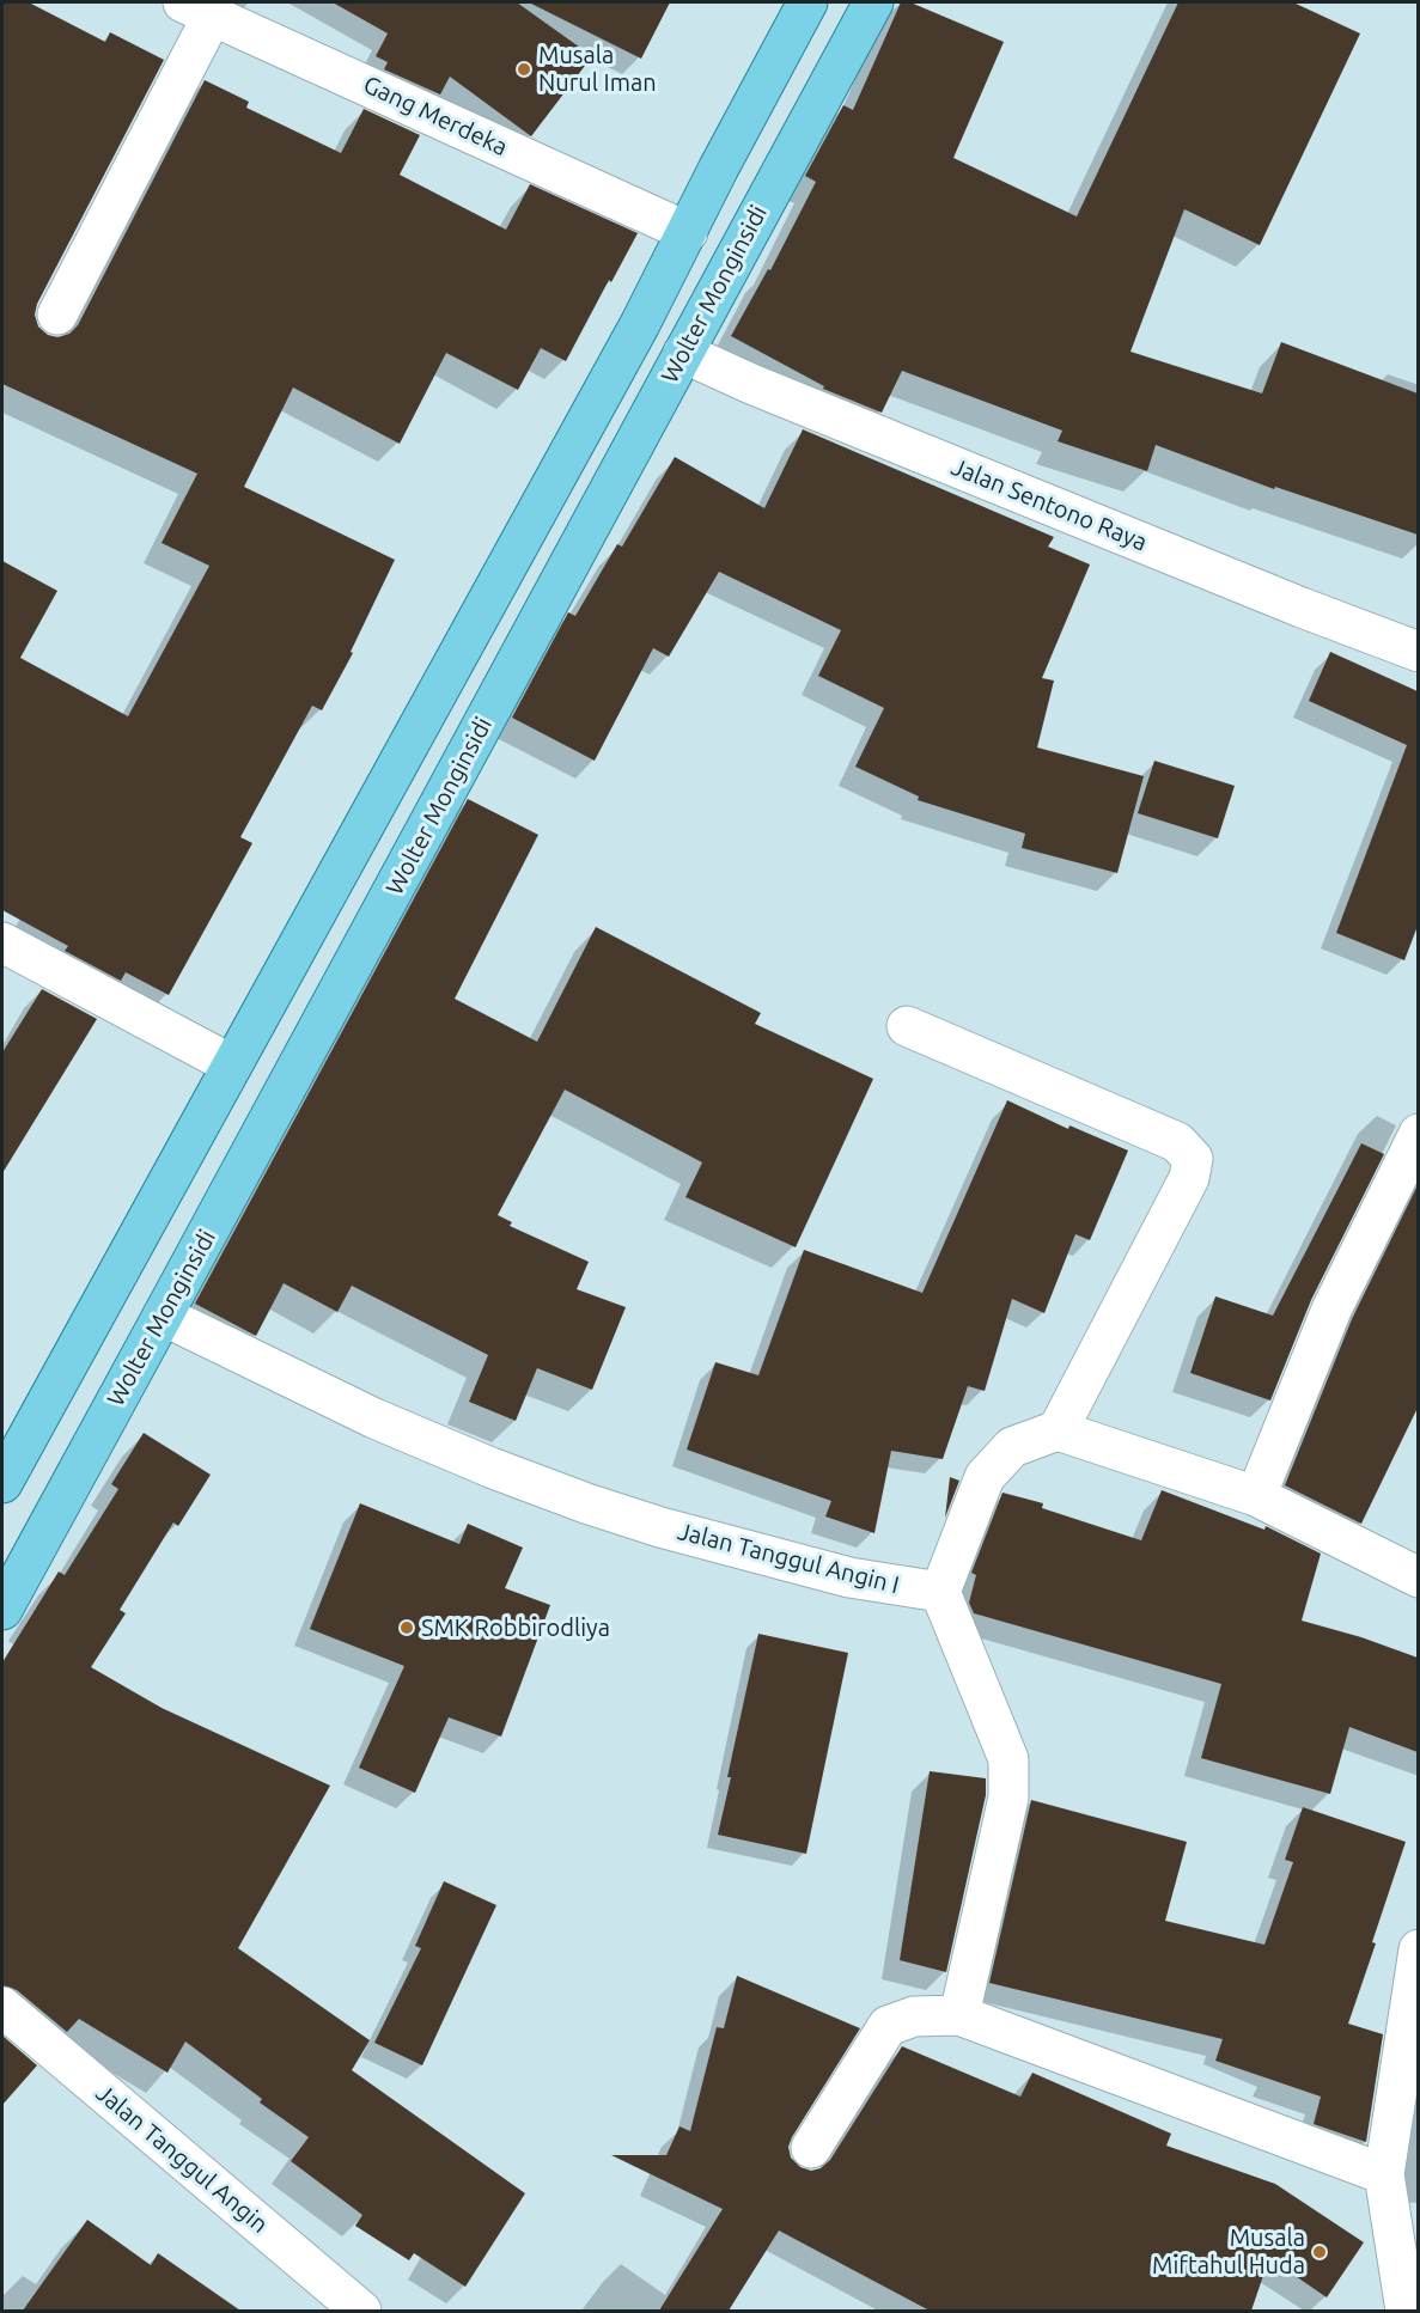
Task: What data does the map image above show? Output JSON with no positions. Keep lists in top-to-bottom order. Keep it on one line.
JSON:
{"streets":{"main road":["Wolter Monginsidi"],"street":["Gang Merdeka","Jalan Sentono Raya","Jalan Tanggul Angin I","Jalan Tanggul Angin"]},"crossings":[["Wolter Monginsidi","Jalan Sentono Raya"],["Wolter Monginsidi","Jalan Tanggul Angin I"]],"places":["Musala Nurul Iman","SMK Robbirodliya","Musala Miftahul Huda"]}
